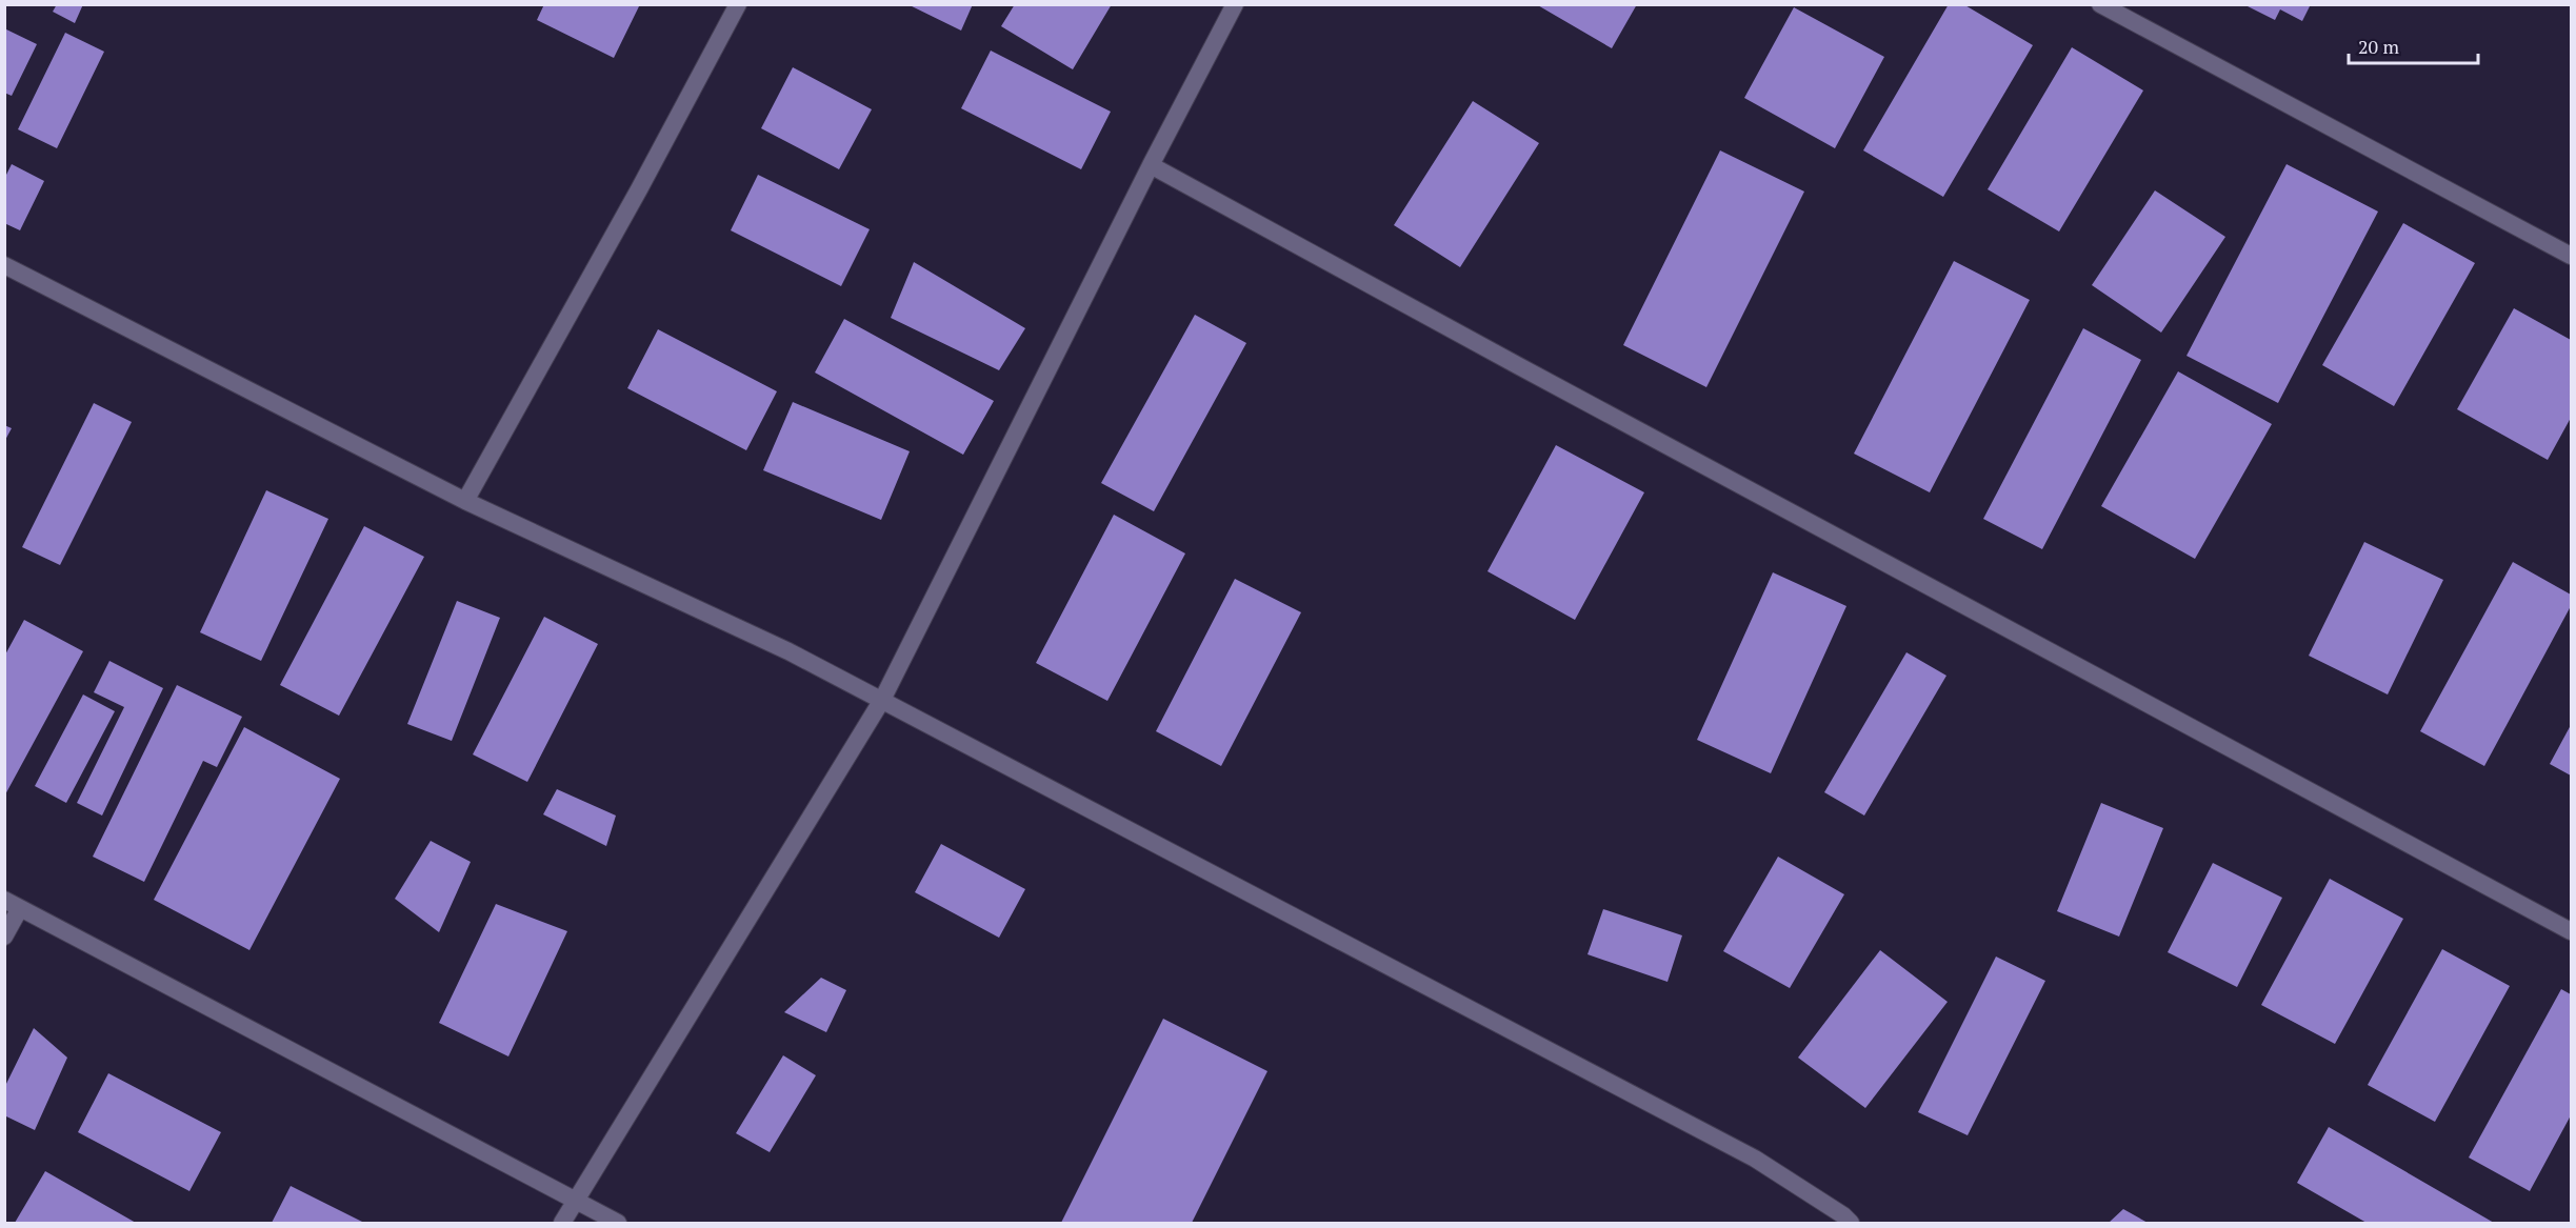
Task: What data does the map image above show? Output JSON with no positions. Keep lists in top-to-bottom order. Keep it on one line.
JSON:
{"scale_bar":"20 m"}
